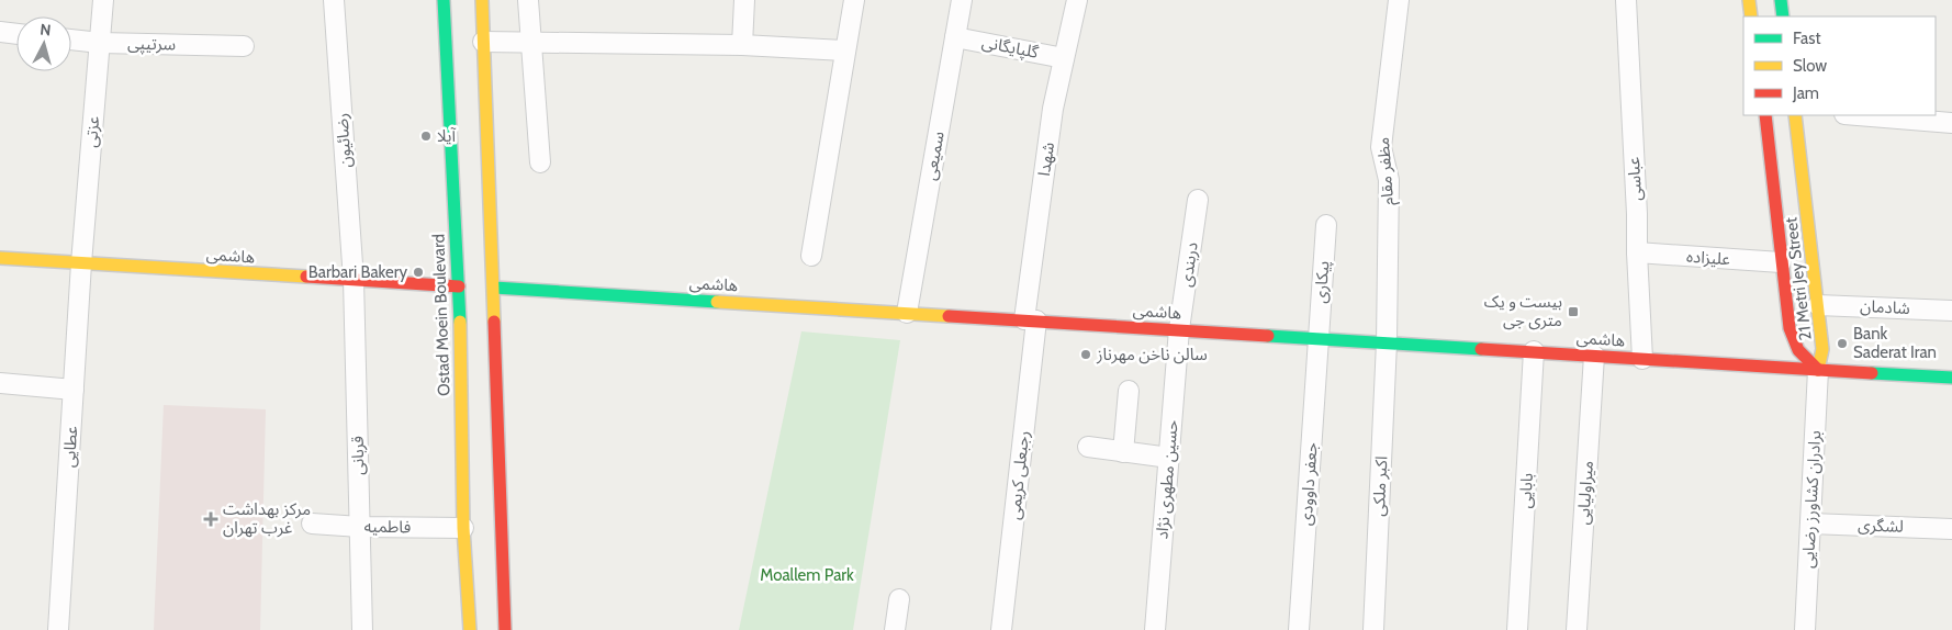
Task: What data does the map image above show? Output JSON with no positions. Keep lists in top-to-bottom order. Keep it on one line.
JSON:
{"streets":{"main road":["هاشمی","21 Metri Jey Street","Ostad Moein Boulevard"],"street":["سرتیپی","گلپایگانی","عزتی","رضائیون","سمیعی","شهدا","مظفر مقام","عباسی","علیزاده","دربندی","پیکاری","شادمان","عطایی","قربانی","رجبعلی کریمی","حسین مطهری نژاد","جعفر داوودی","اکبر ملکی","بابایی","میراولیایی","برادران کشاورز رضایی","لشگری","فاطمیه"]},"crossings":[["سرتیپی","عزتی"],["گلپایگانی","سمیعی"],["گلپایگانی","شهدا"],["عزتی","هاشمی"],["عزتی","عطایی"],["رضائیون","هاشمی"],["رضائیون","قربانی"],["سمیعی","هاشمی"],["شهدا","هاشمی"],["شهدا","رجبعلی کریمی"],["مظفر مقام","هاشمی"],["مظفر مقام","اکبر ملکی"],["عباسی","هاشمی"],["عباسی","علیزاده"],["هاشمی","دربندی"],["هاشمی","21 Metri Jey Street"],["هاشمی","پیکاری"],["هاشمی","Ostad Moein Boulevard"],["هاشمی","عطایی"],["هاشمی","قربانی"],["هاشمی","رجبعلی کریمی"],["هاشمی","حسین مطهری نژاد"],["هاشمی","جعفر داوودی"],["هاشمی","اکبر ملکی"],["هاشمی","بابایی"],["هاشمی","میراولیایی"],["هاشمی","برادران کشاورز رضایی"],["علیزاده","21 Metri Jey Street"],["دربندی","حسین مطهری نژاد"],["21 Metri Jey Street","شادمان"],["21 Metri Jey Street","برادران کشاورز رضایی"],["پیکاری","جعفر داوودی"],["Ostad Moein Boulevard","فاطمیه"],["قربانی","فاطمیه"],["برادران کشاورز رضایی","لشگری"]],"parks":["Moallem Park"],"places":{"other":["آیلا","Barbari Bakery","Bank Saderat Iran","سالن ناخن مهرناز"],"transit":["بیست و یک متری جی"],"health":["مرکز بهداشت غرب تهران"]},"legend":["Fast","Slow","Jam"],"north":"top"}
